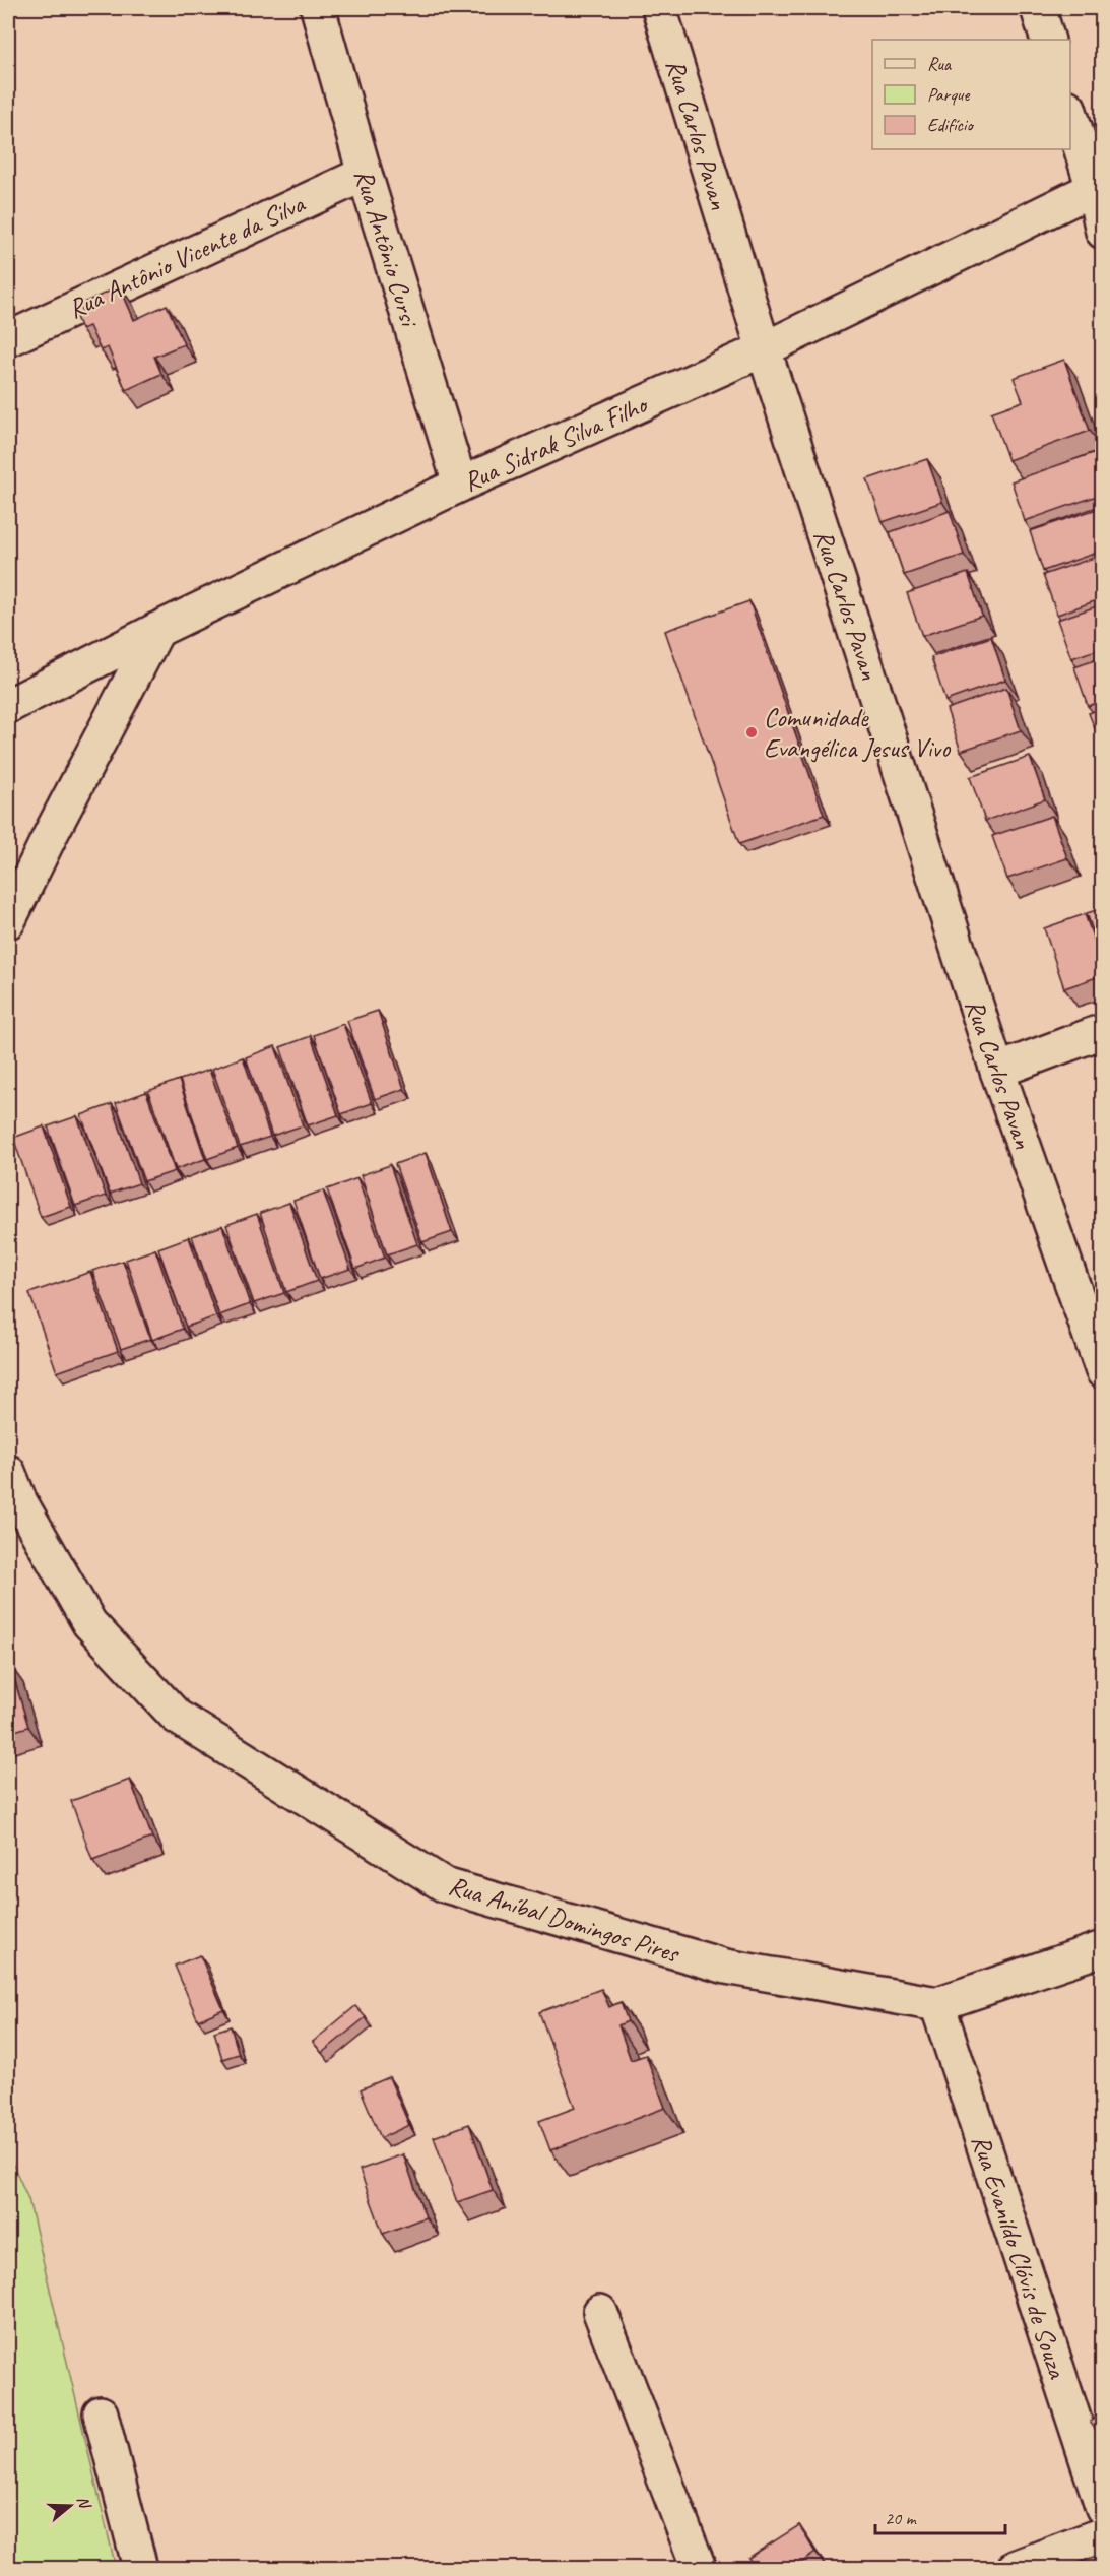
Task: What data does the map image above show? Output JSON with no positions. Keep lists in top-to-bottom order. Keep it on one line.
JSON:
{"streets":{"street":["Rua Carlos Pavan","Rua Antônio Cursi","Rua Antônio Vicente da Silva","Rua Sidrak Silva Filho","Rua Aníbal Domingos Pires","Rua Evanildo Clóvis de Souza"]},"crossings":[["Rua Carlos Pavan","Rua Sidrak Silva Filho"],["Rua Antônio Cursi","Rua Antônio Vicente da Silva"],["Rua Antônio Cursi","Rua Sidrak Silva Filho"],["Rua Aníbal Domingos Pires","Rua Evanildo Clóvis de Souza"]],"places":["Comunidade Evangélica Jesus Vivo"],"legend":["Rua","Parque","Edifício"],"scale_bar":"20 m","north":"right"}
